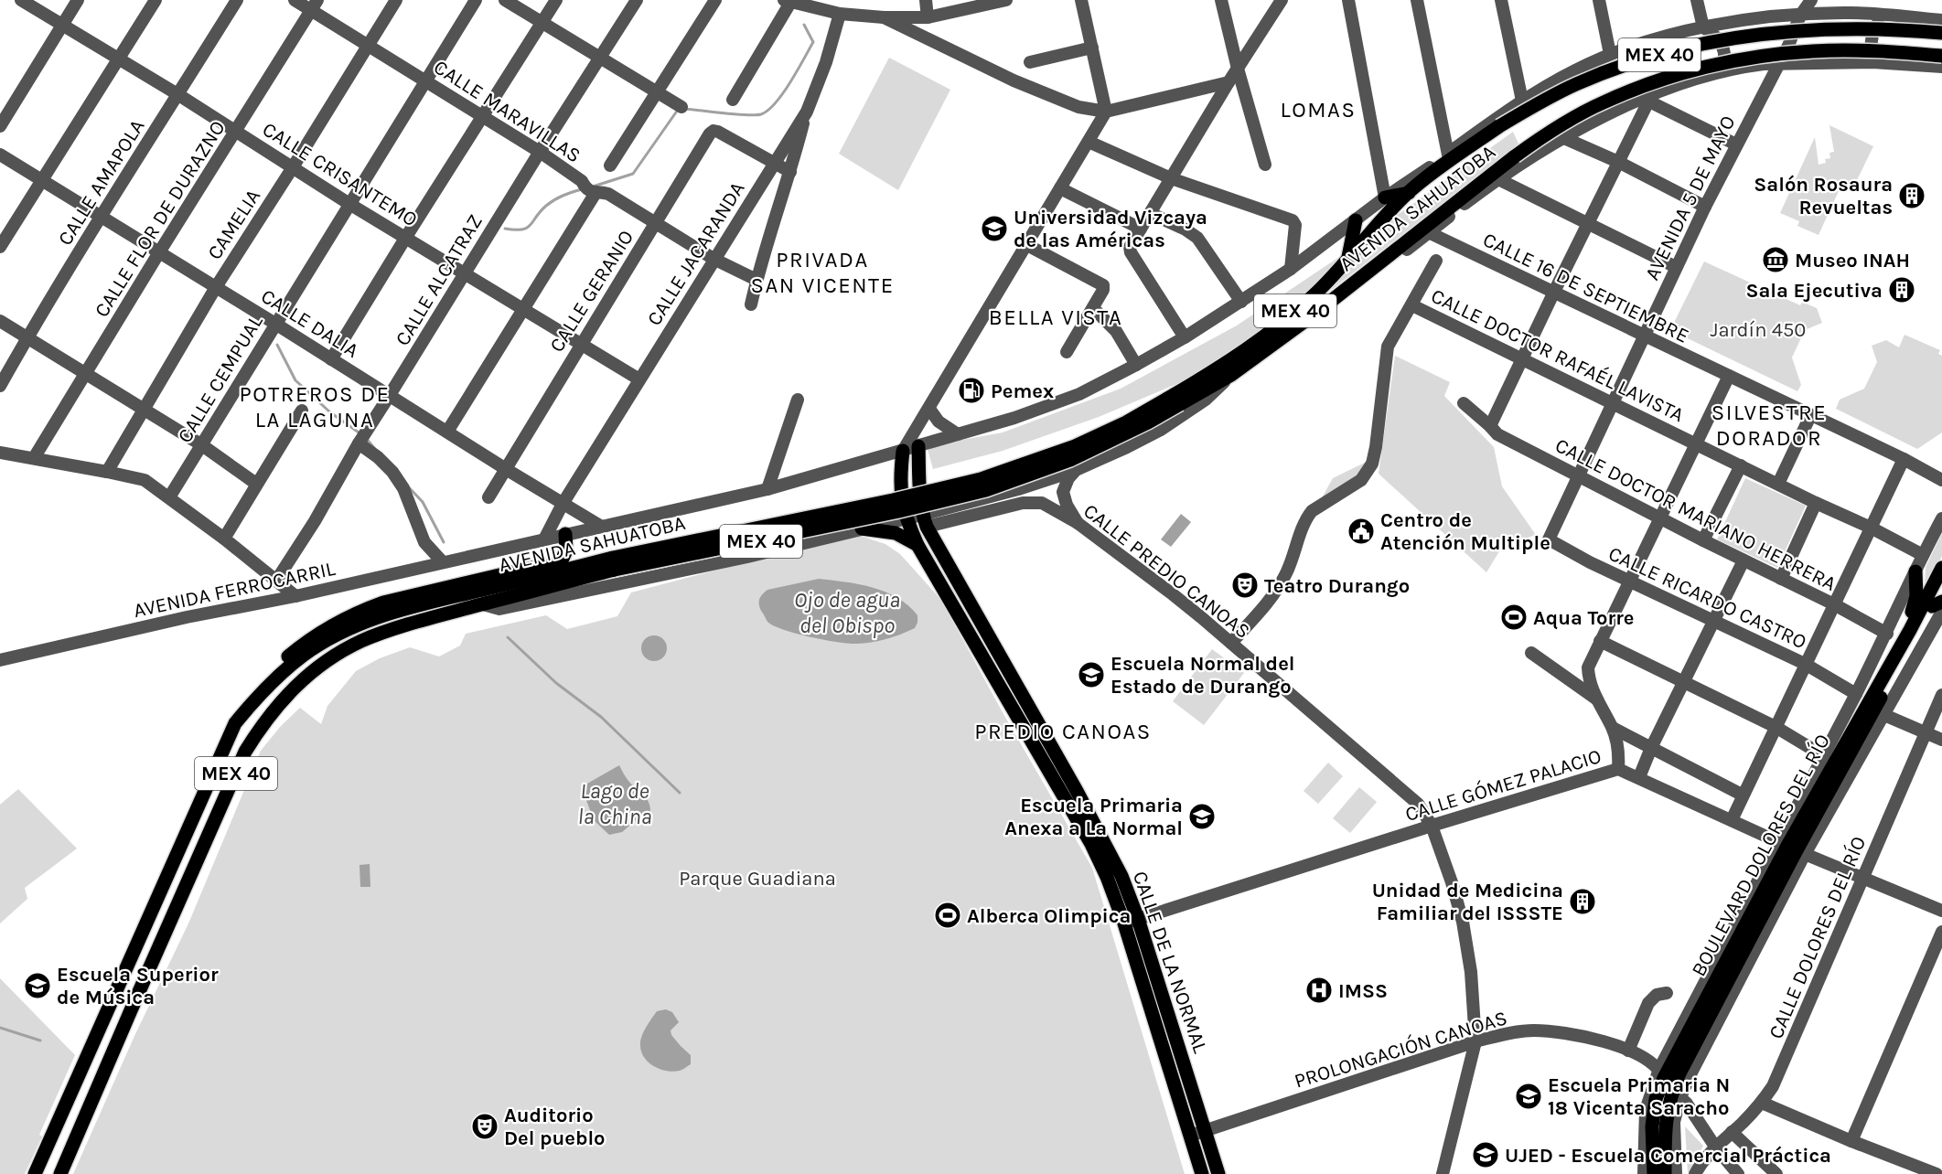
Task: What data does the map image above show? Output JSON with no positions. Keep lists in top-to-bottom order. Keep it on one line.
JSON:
{"streets":{"main road":["MEX 40","AVENIDA SAHUATOBA","BOULEVARD DOLORES DEL RÍO","CALLE DE LA NORMAL"],"street":["CALLE MARAVILLAS","CALLE CRISANTEMO","CALLE AMAPOLA","AVENIDA 5 DE MAYO","CALLE FLOR DE DURAZNO","CAMELIA","CALLE JACARANDA","CALLE ALCATRAZ","CALLE 16 DE SEPTIEMBRE","CALLE GERANIO","CALLE DALIA","CALLE DOCTOR RAFAÉL LAVISTA","CALLE CEMPUAL","CALLE DOCTOR MARIANO HERRERA","CALLE PREDIO CANOAS","AVENIDA FERROCARRIL","CALLE RICARDO CASTRO","CALLE GÓMEZ PALACIO","CALLE DOLORES DEL RÍO","PROLONGACIÓN CANOAS"]},"crossings":[["MEX 40","AVENIDA SAHUATOBA"],["CALLE MARAVILLAS","CALLE FLOR DE DURAZNO"],["CALLE MARAVILLAS","CAMELIA"],["CALLE MARAVILLAS","CALLE JACARANDA"],["CALLE MARAVILLAS","CALLE ALCATRAZ"],["CALLE MARAVILLAS","CALLE GERANIO"],["CALLE MARAVILLAS","CALLE CEMPUAL"],["CALLE CRISANTEMO","CALLE AMAPOLA"],["CALLE CRISANTEMO","CALLE FLOR DE DURAZNO"],["CALLE CRISANTEMO","CAMELIA"],["CALLE CRISANTEMO","CALLE JACARANDA"],["CALLE CRISANTEMO","CALLE ALCATRAZ"],["CALLE CRISANTEMO","CALLE GERANIO"],["CALLE CRISANTEMO","CALLE CEMPUAL"],["CALLE AMAPOLA","CALLE DALIA"],["AVENIDA 5 DE MAYO","AVENIDA SAHUATOBA"],["AVENIDA 5 DE MAYO","CALLE 16 DE SEPTIEMBRE"],["AVENIDA 5 DE MAYO","CALLE DOCTOR RAFAÉL LAVISTA"],["AVENIDA 5 DE MAYO","CALLE DOCTOR MARIANO HERRERA"],["AVENIDA 5 DE MAYO","CALLE RICARDO CASTRO"],["AVENIDA SAHUATOBA","CALLE JACARANDA"],["AVENIDA SAHUATOBA","CALLE 16 DE SEPTIEMBRE"],["AVENIDA SAHUATOBA","CALLE DALIA"],["AVENIDA SAHUATOBA","AVENIDA FERROCARRIL"],["AVENIDA SAHUATOBA","CALLE DE LA NORMAL"],["CALLE FLOR DE DURAZNO","CALLE DALIA"],["CAMELIA","CALLE DALIA"],["CALLE JACARANDA","CALLE GERANIO"],["CALLE JACARANDA","CALLE DALIA"],["CALLE ALCATRAZ","CALLE DALIA"],["CALLE GERANIO","CALLE DALIA"],["CALLE DALIA","CALLE CEMPUAL"],["CALLE PREDIO CANOAS","CALLE GÓMEZ PALACIO"],["CALLE PREDIO CANOAS","CALLE DE LA NORMAL"],["CALLE PREDIO CANOAS","PROLONGACIÓN CANOAS"],["CALLE GÓMEZ PALACIO","BOULEVARD DOLORES DEL RÍO"],["CALLE GÓMEZ PALACIO","CALLE DOLORES DEL RÍO"],["CALLE GÓMEZ PALACIO","CALLE DE LA NORMAL"],["BOULEVARD DOLORES DEL RÍO","PROLONGACIÓN CANOAS"],["CALLE DE LA NORMAL","PROLONGACIÓN CANOAS"]],"districts":["LOMAS","PRIVADA SAN VICENTE","BELLA VISTA","POTREROS DE LA LAGUNA","SILVESTRE DORADOR","PREDIO CANOAS"],"water":["Ojo de agua del Obispo","Lago de la China"],"parks":["Jardín 450","Parque Guadiana"],"places":{"building":["Salón Rosaura Revueltas","Sala Ejecutiva","Unidad de Medicina Familiar del ISSSTE"],"school or university":["Universidad Vizcaya de las Américas","Escuela Normal del Estado de Durango","Escuela Primaria Anexa a La Normal","Escuela Superior de Música","Escuela Primaria N 18 Vicenta Saracho","UJED - Escuela Comercial Práctica"],"museum":["Museo INAH"],"fuel station":["Pemex"],"public building":["Centro de Atención Multiple"],"theatre":["Teatro Durango","Auditorio Del pueblo"],"sports":["Aqua Torre","Alberca Olimpica"],"hospital":["IMSS"]}}
